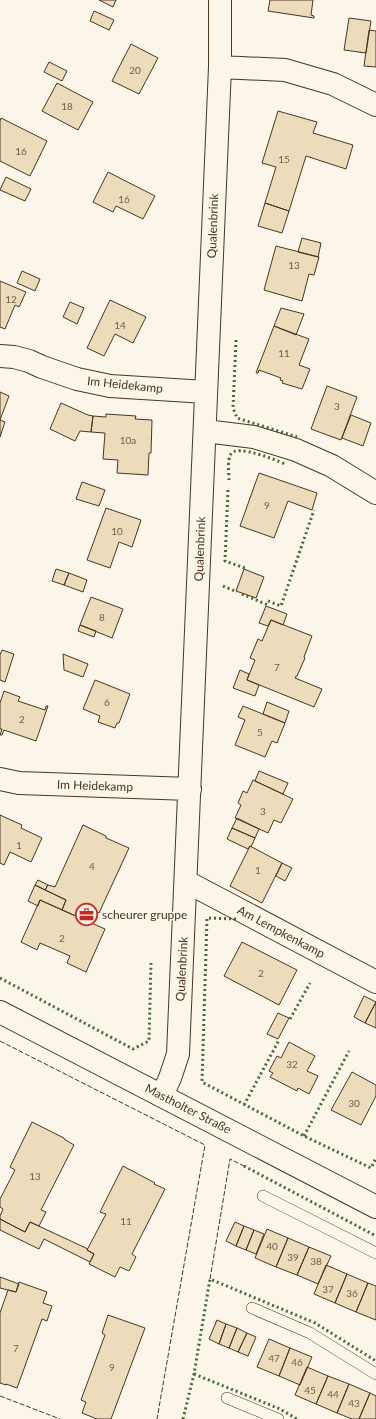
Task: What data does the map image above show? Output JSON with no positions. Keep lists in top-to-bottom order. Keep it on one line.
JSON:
{"streets":{"street":["Qualenbrink","Im Heidekamp","Am Lempkenkamp","Mastholter Straße"]},"crossings":[["Qualenbrink","Im Heidekamp"],["Qualenbrink","Am Lempkenkamp"],["Qualenbrink","Mastholter Straße"]],"places":{"office":["scheurer gruppe"]},"house_numbers":["20","18","16","15","16","13","12","14","11","3","10a","9","10","8","7","6","2","5","3","1","4","1","2","2","32","30","13","11","40","39","38","37","36","7","47","46","9","45","44","43"]}
